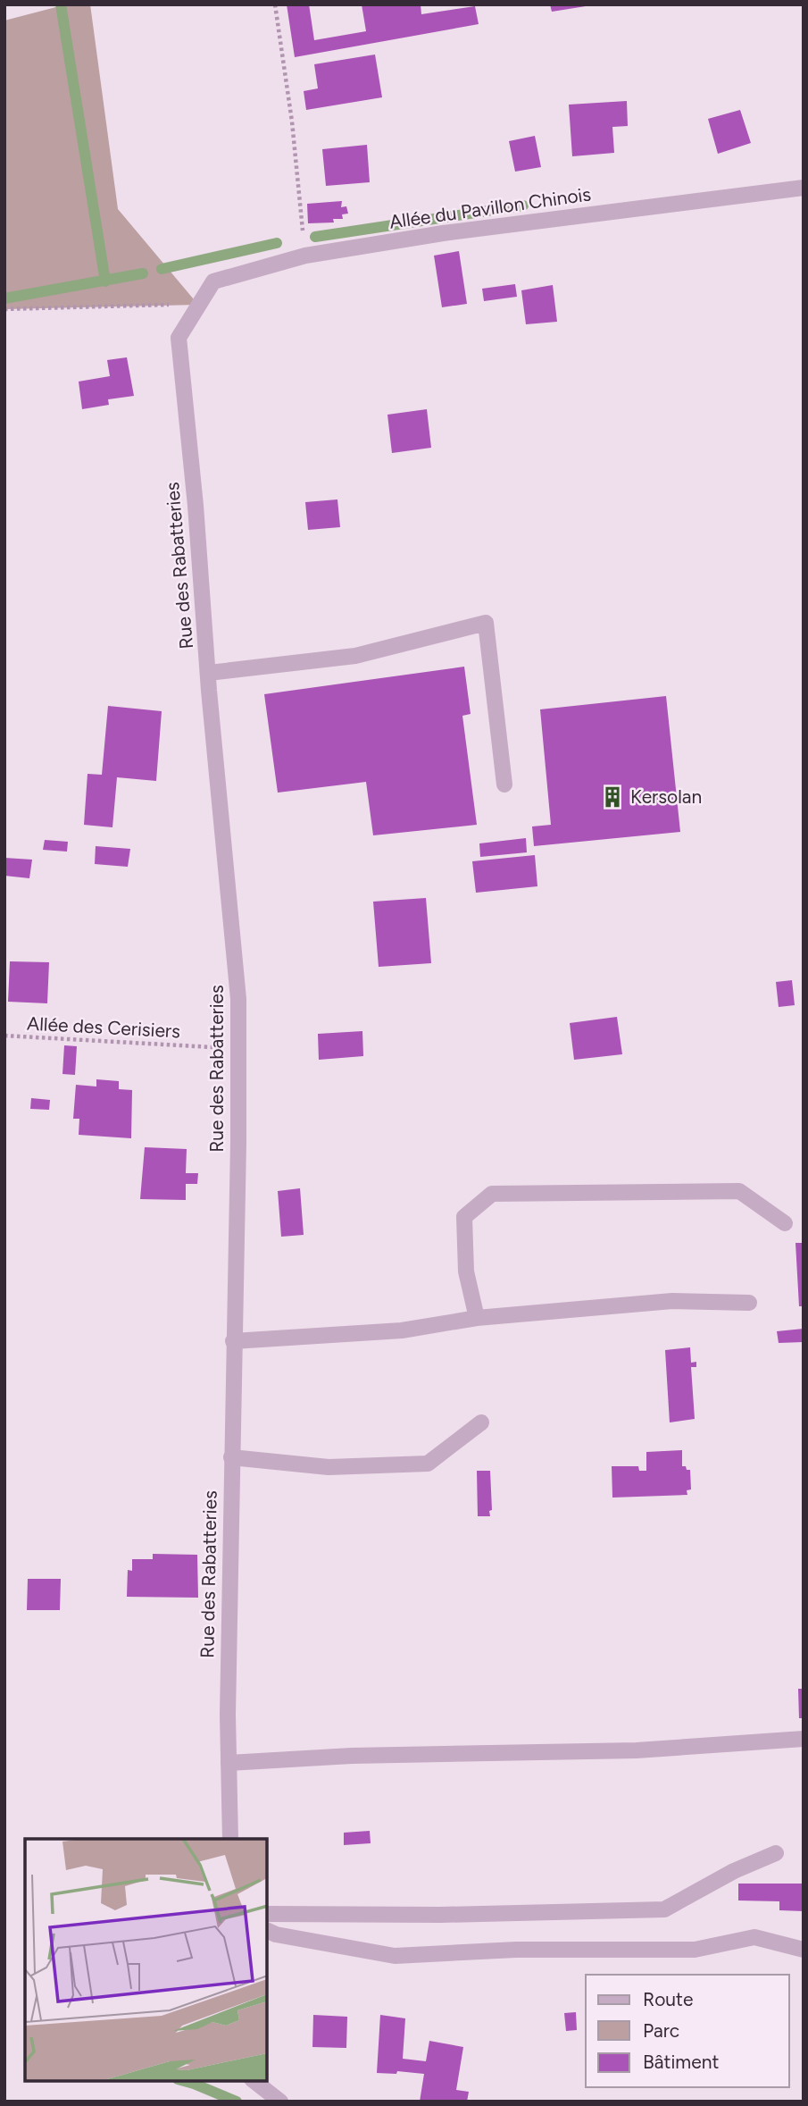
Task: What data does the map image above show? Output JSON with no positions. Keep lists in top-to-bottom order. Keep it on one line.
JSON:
{"streets":{"street":["Allée du Pavillon Chinois","Rue des Rabatteries"],"path":["Allée des Cerisiers"]},"crossings":[["Allée du Pavillon Chinois","Rue des Rabatteries"],["Rue des Rabatteries","Allée des Cerisiers"]],"places":{"building":["Kersolan"]},"legend":["Route","Parc","Bâtiment"]}
